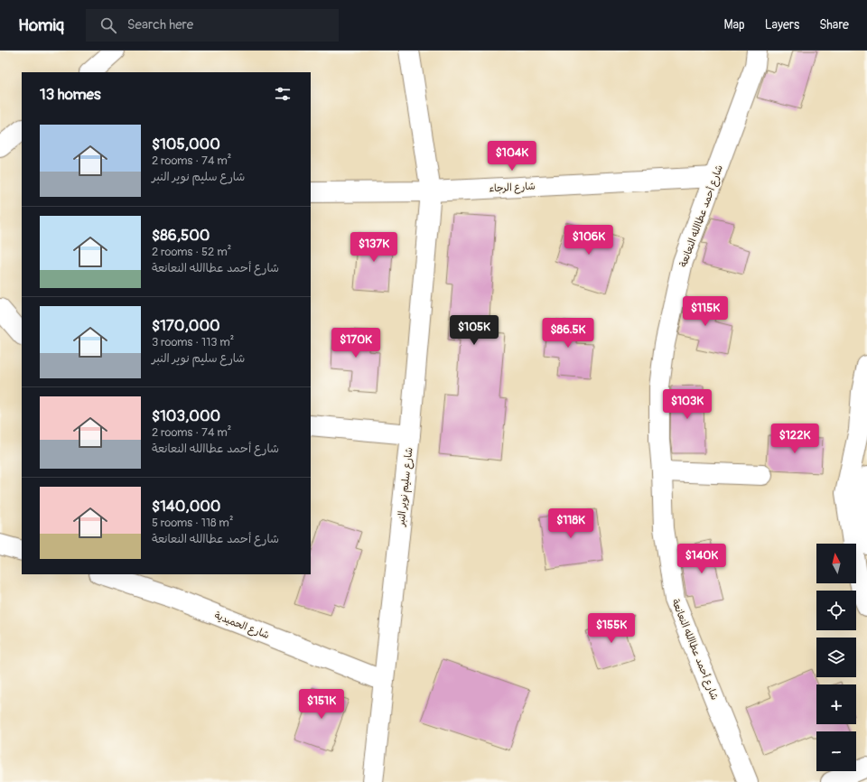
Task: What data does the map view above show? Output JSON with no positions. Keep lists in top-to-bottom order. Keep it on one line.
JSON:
{"streets":{"street":["شارع الرجاء","شارع أحمد عطاالله النعانعة","شارع سليم نوير النبر","شارع الحميدية"]},"crossings":[["شارع الرجاء","شارع أحمد عطاالله النعانعة"],["شارع الرجاء","شارع سليم نوير النبر"],["شارع سليم نوير النبر","شارع الحميدية"]],"north":"top","page":{"header":"Homiq","search":"Search here","nav":["Map","Layers","Share"],"heading":"13 homes","list":[{"name":"$105,000","note":"2 rooms · 74 m² · شارع سليم نوير النبر"},{"name":"$86,500","note":"2 rooms · 52 m² · شارع أحمد عطاالله النعانعة"},{"name":"$170,000","note":"3 rooms · 113 m² · شارع سليم نوير النبر"},{"name":"$103,000","note":"2 rooms · 74 m² · شارع أحمد عطاالله النعانعة"},{"name":"$140,000","note":"5 rooms · 118 m² · شارع أحمد عطاالله النعانعة"}],"price":["$104K","$106K","$137K","$115K","$105K","$86.5K","$170K","$103K","$122K","$118K","$140K","$155K","$151K"],"map_buttons":["+","−"]}}
